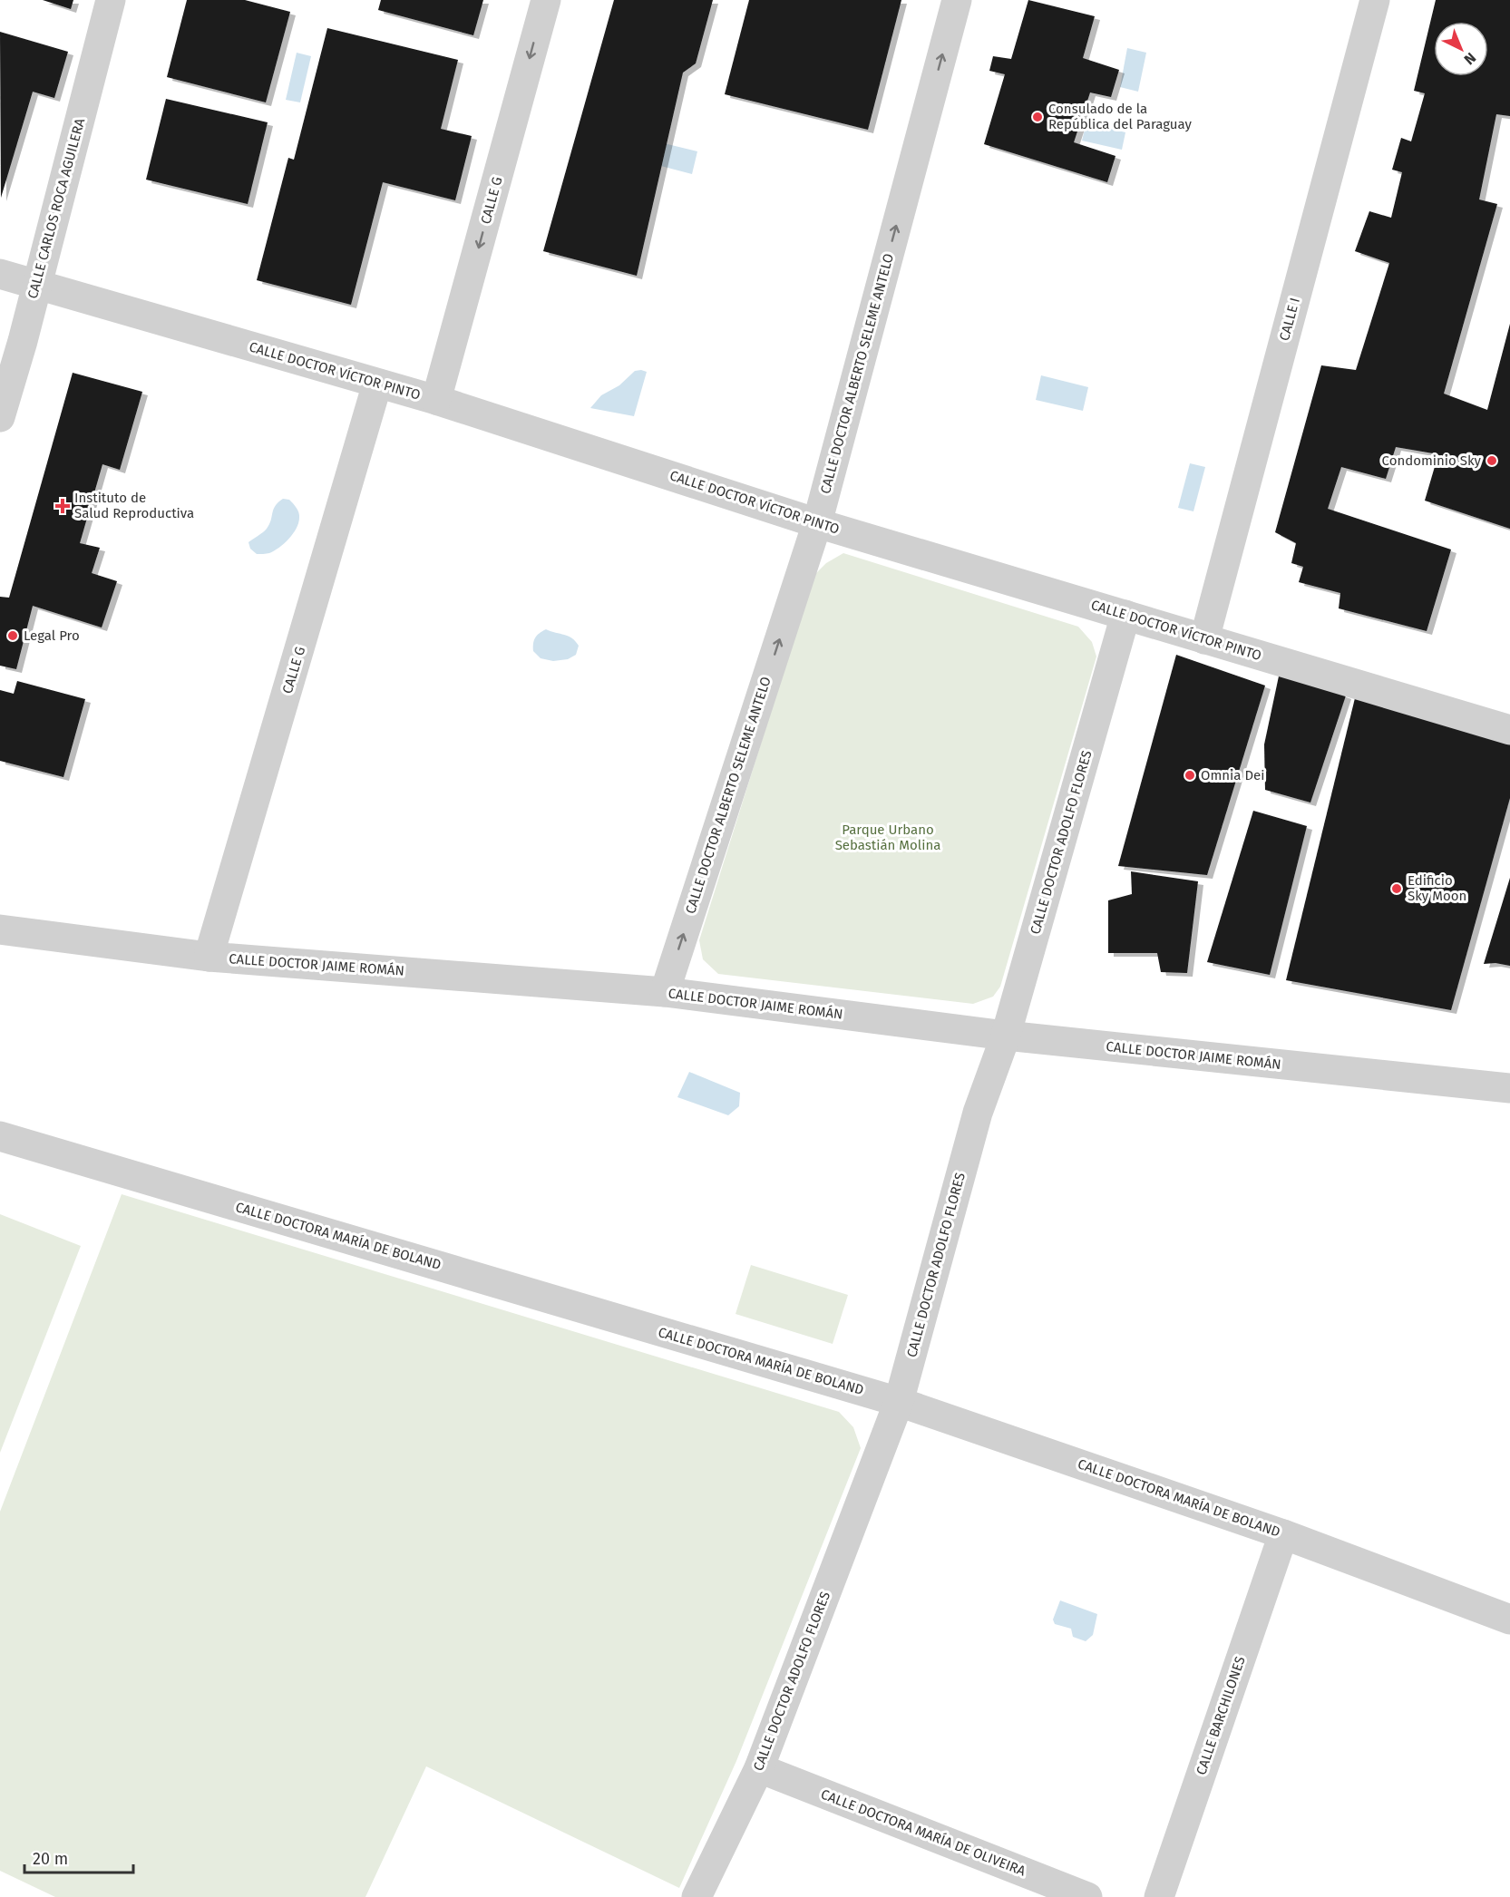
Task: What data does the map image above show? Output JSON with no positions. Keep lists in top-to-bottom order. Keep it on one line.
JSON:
{"streets":{"street":["CALLE G","CALLE CARLOS ROCA AGUILERA","CALLE I","CALLE DOCTOR VÍCTOR PINTO","CALLE DOCTOR ALBERTO SELEME ANTELO","CALLE DOCTOR ADOLFO FLORES","CALLE DOCTOR JAIME ROMÁN","CALLE DOCTORA MARÍA DE BOLAND","CALLE BARCHILONES","CALLE DOCTORA MARÍA DE OLIVEIRA"]},"crossings":[["CALLE G","CALLE DOCTOR VÍCTOR PINTO"],["CALLE G","CALLE DOCTOR JAIME ROMÁN"],["CALLE CARLOS ROCA AGUILERA","CALLE DOCTOR VÍCTOR PINTO"],["CALLE I","CALLE DOCTOR VÍCTOR PINTO"],["CALLE DOCTOR VÍCTOR PINTO","CALLE DOCTOR ALBERTO SELEME ANTELO"],["CALLE DOCTOR VÍCTOR PINTO","CALLE DOCTOR ADOLFO FLORES"],["CALLE DOCTOR ALBERTO SELEME ANTELO","CALLE DOCTOR JAIME ROMÁN"],["CALLE DOCTOR ADOLFO FLORES","CALLE DOCTOR JAIME ROMÁN"],["CALLE DOCTOR ADOLFO FLORES","CALLE DOCTORA MARÍA DE BOLAND"],["CALLE DOCTOR ADOLFO FLORES","CALLE DOCTORA MARÍA DE OLIVEIRA"],["CALLE DOCTORA MARÍA DE BOLAND","CALLE BARCHILONES"]],"one_way":["CALLE G","CALLE DOCTOR ALBERTO SELEME ANTELO"],"parks":["Parque Urbano Sebastián Molina"],"places":{"other":["Consulado de la República del Paraguay","Condominio Sky","Legal Pro","Omnia Dei","Edificio Sky Moon"],"health":["Instituto de Salud Reproductiva"]},"scale_bar":"20 m","north":"bottom right"}
